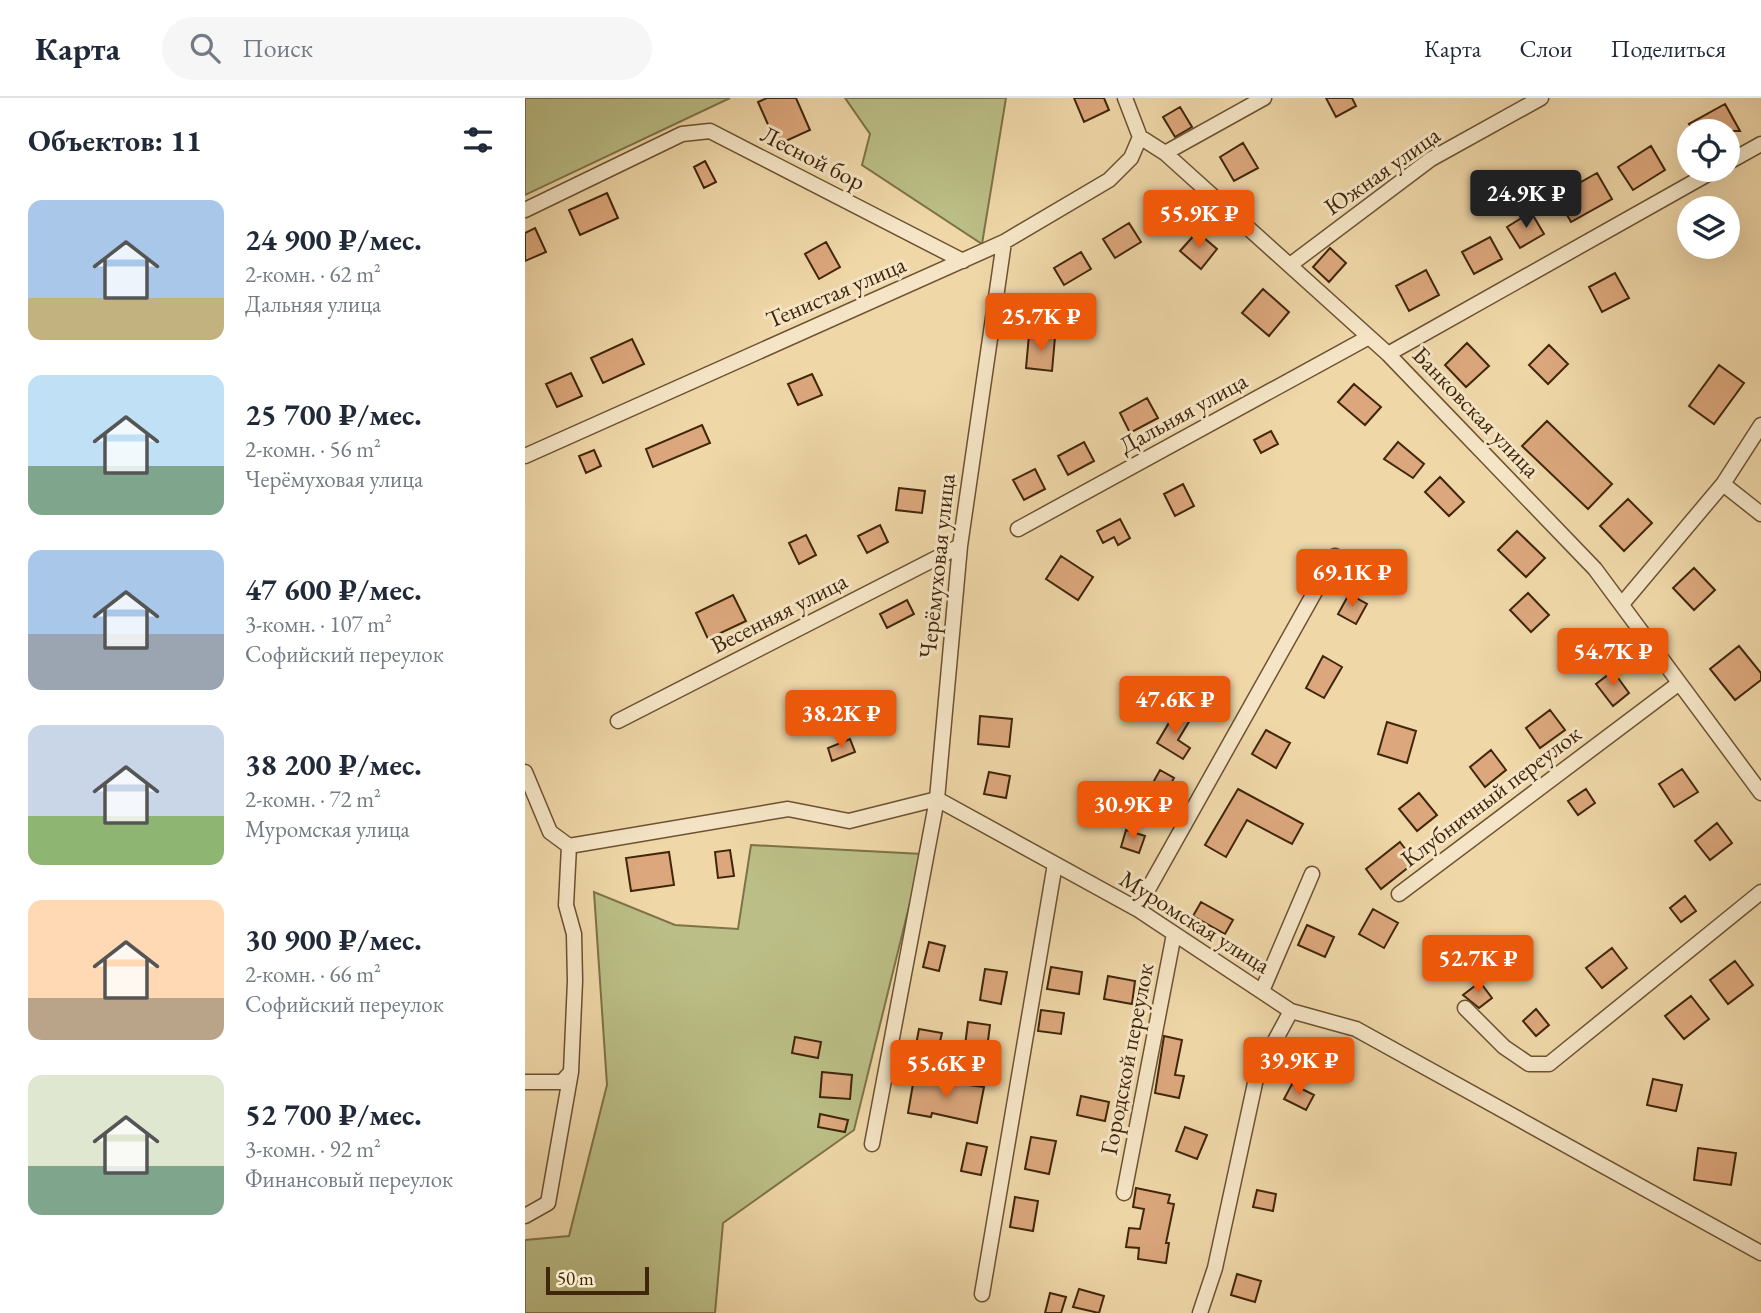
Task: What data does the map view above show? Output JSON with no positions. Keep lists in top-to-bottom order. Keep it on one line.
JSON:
{"streets":{"street":["Лесной бор","Южная улица","Тенистая улица","Банковская улица","Дальняя улица","Черёмуховая улица","Весенняя улица","Клубничный переулок","Муромская улица","Городской переулок"]},"crossings":[["Лесной бор","Тенистая улица"],["Южная улица","Банковская улица"],["Тенистая улица","Банковская улица"],["Тенистая улица","Черёмуховая улица"],["Банковская улица","Дальняя улица"],["Банковская улица","Клубничный переулок"],["Черёмуховая улица","Весенняя улица"],["Черёмуховая улица","Муромская улица"],["Муромская улица","Городской переулок"]],"scale_bar":"50 m","page":{"header":"Карта","search":"Поиск","nav":["Карта","Слои","Поделиться"],"heading":"Объектов: 11","price":["24.9K ₽","55.9K ₽","25.7K ₽","69.1K ₽","54.7K ₽","47.6K ₽","38.2K ₽","30.9K ₽","52.7K ₽","39.9K ₽","55.6K ₽"],"list":[{"name":"24 900 ₽/мес.","note":"2-комн. · 62 m² · Дальняя улица"},{"name":"25 700 ₽/мес.","note":"2-комн. · 56 m² · Черёмуховая улица"},{"name":"47 600 ₽/мес.","note":"3-комн. · 107 m² · Софийский переулок"},{"name":"38 200 ₽/мес.","note":"2-комн. · 72 m² · Муромская улица"},{"name":"30 900 ₽/мес.","note":"2-комн. · 66 m² · Софийский переулок"},{"name":"52 700 ₽/мес.","note":"3-комн. · 92 m² · Финансовый переулок"}],"scale":"50 m"}}
